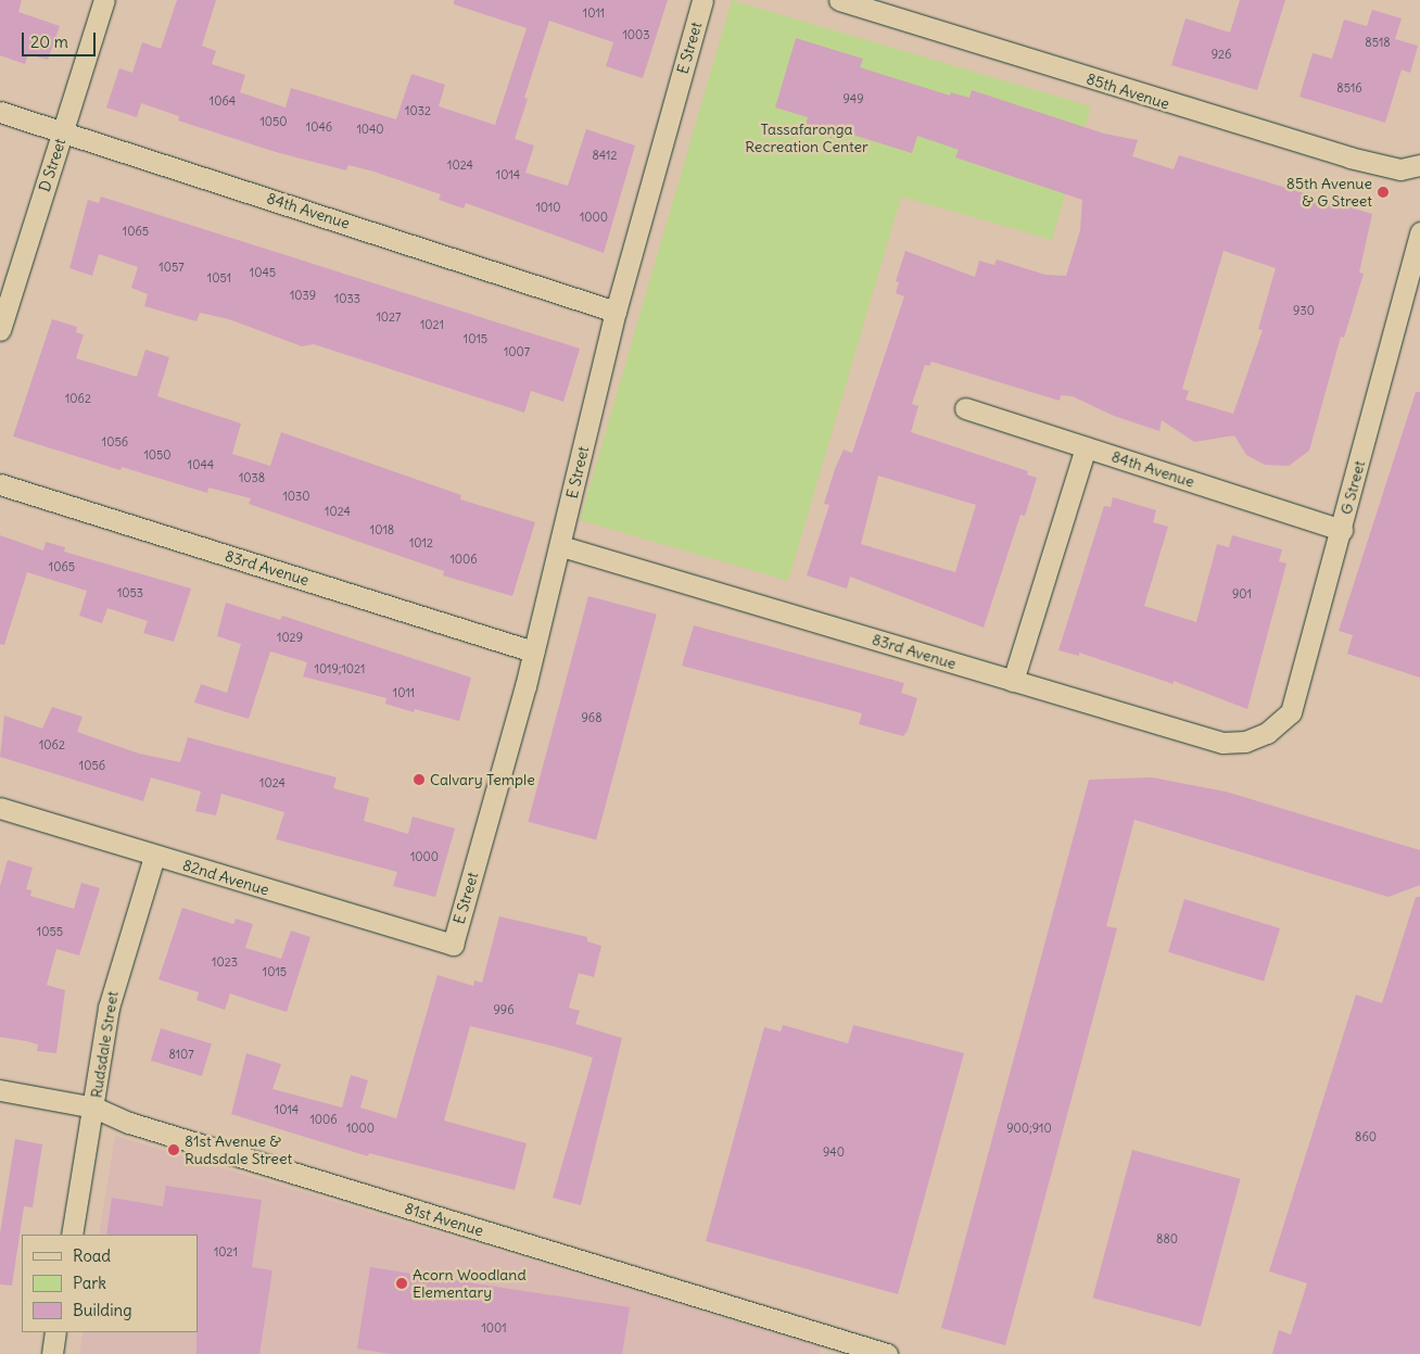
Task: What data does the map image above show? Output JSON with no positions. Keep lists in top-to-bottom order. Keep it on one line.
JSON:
{"streets":{"street":["E Street","85th Avenue","D Street","84th Avenue","G Street","83rd Avenue","82nd Avenue","Rudsdale Street","81st Avenue"]},"crossings":[["E Street","84th Avenue"],["E Street","83rd Avenue"],["E Street","82nd Avenue"],["D Street","84th Avenue"],["84th Avenue","G Street"],["G Street","83rd Avenue"],["82nd Avenue","Rudsdale Street"],["Rudsdale Street","81st Avenue"]],"parks":["Tassafaronga Recreation Center"],"places":["85th Avenue & G Street","Calvary Temple","81st Avenue & Rudsdale Street","Acorn Woodland Elementary"],"house_numbers":["1011","1003","8518","926","8516","949","1064","1032","1050","1046","1040","8412","1024","1014","1010","1000","1065","1057","1045","1051","1039","1033","930","1027","1021","1015","1007","1062","1056","1050","1044","1038","1030","1024","1018","1012","1006","1065","1053","901","1029","1019;1021","1011","968","1062","1056","1024","1000","1055","1023","1015","996","8107","1014","1006","1000","900;910","860","940","880","1021","1001"],"legend":["Road","Park","Building"],"scale_bar":"20 m"}
